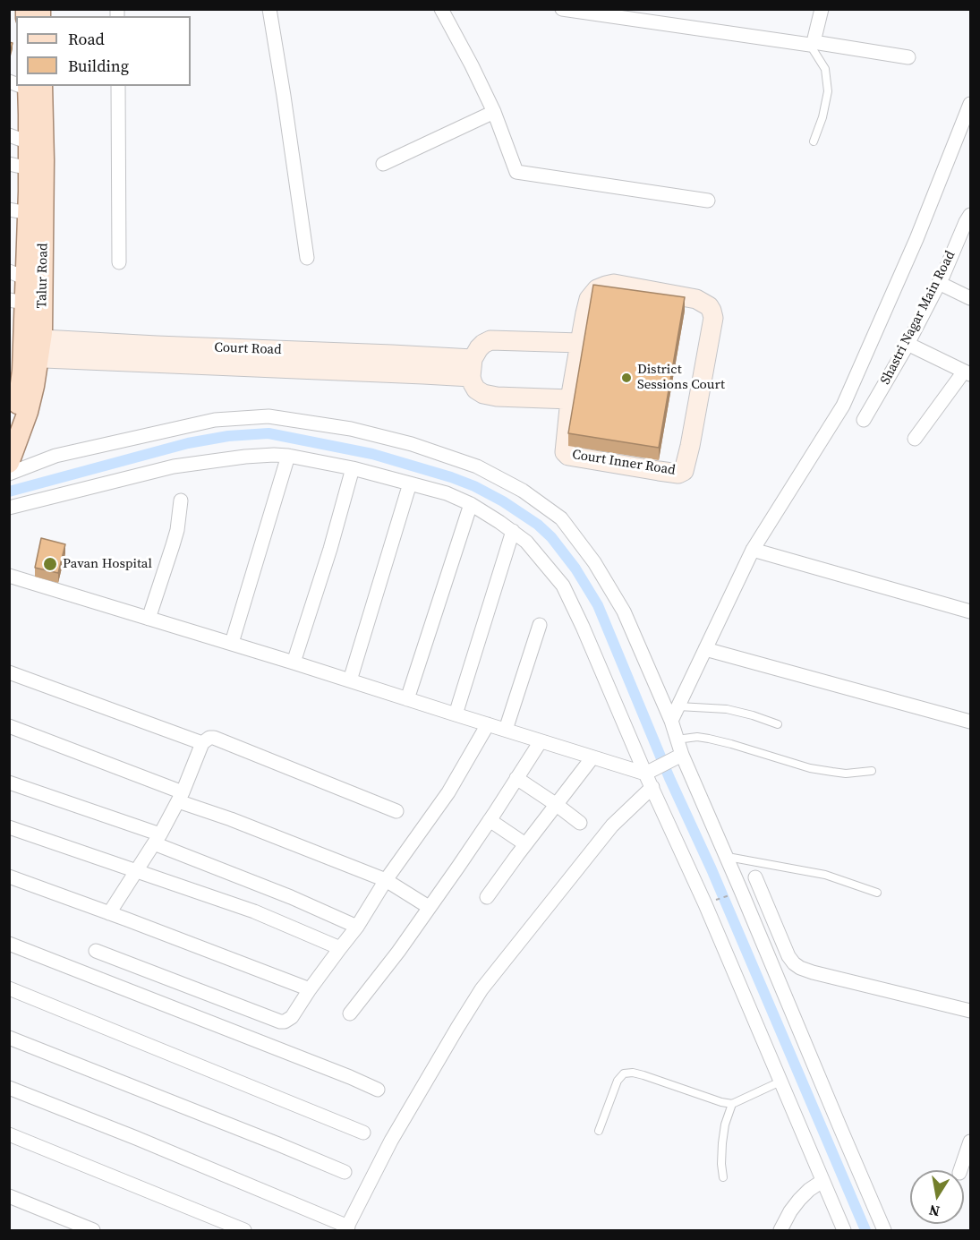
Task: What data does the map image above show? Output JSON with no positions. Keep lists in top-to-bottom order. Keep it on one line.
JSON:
{"streets":{"main road":["Talur Road"],"street":["Shastri Nagar Main Road","Court Road","Court Inner Road"]},"crossings":[["Talur Road","Court Road"]],"places":["District Sessions Court","Pavan Hospital"],"legend":["Road","Building"],"north":"bottom"}
